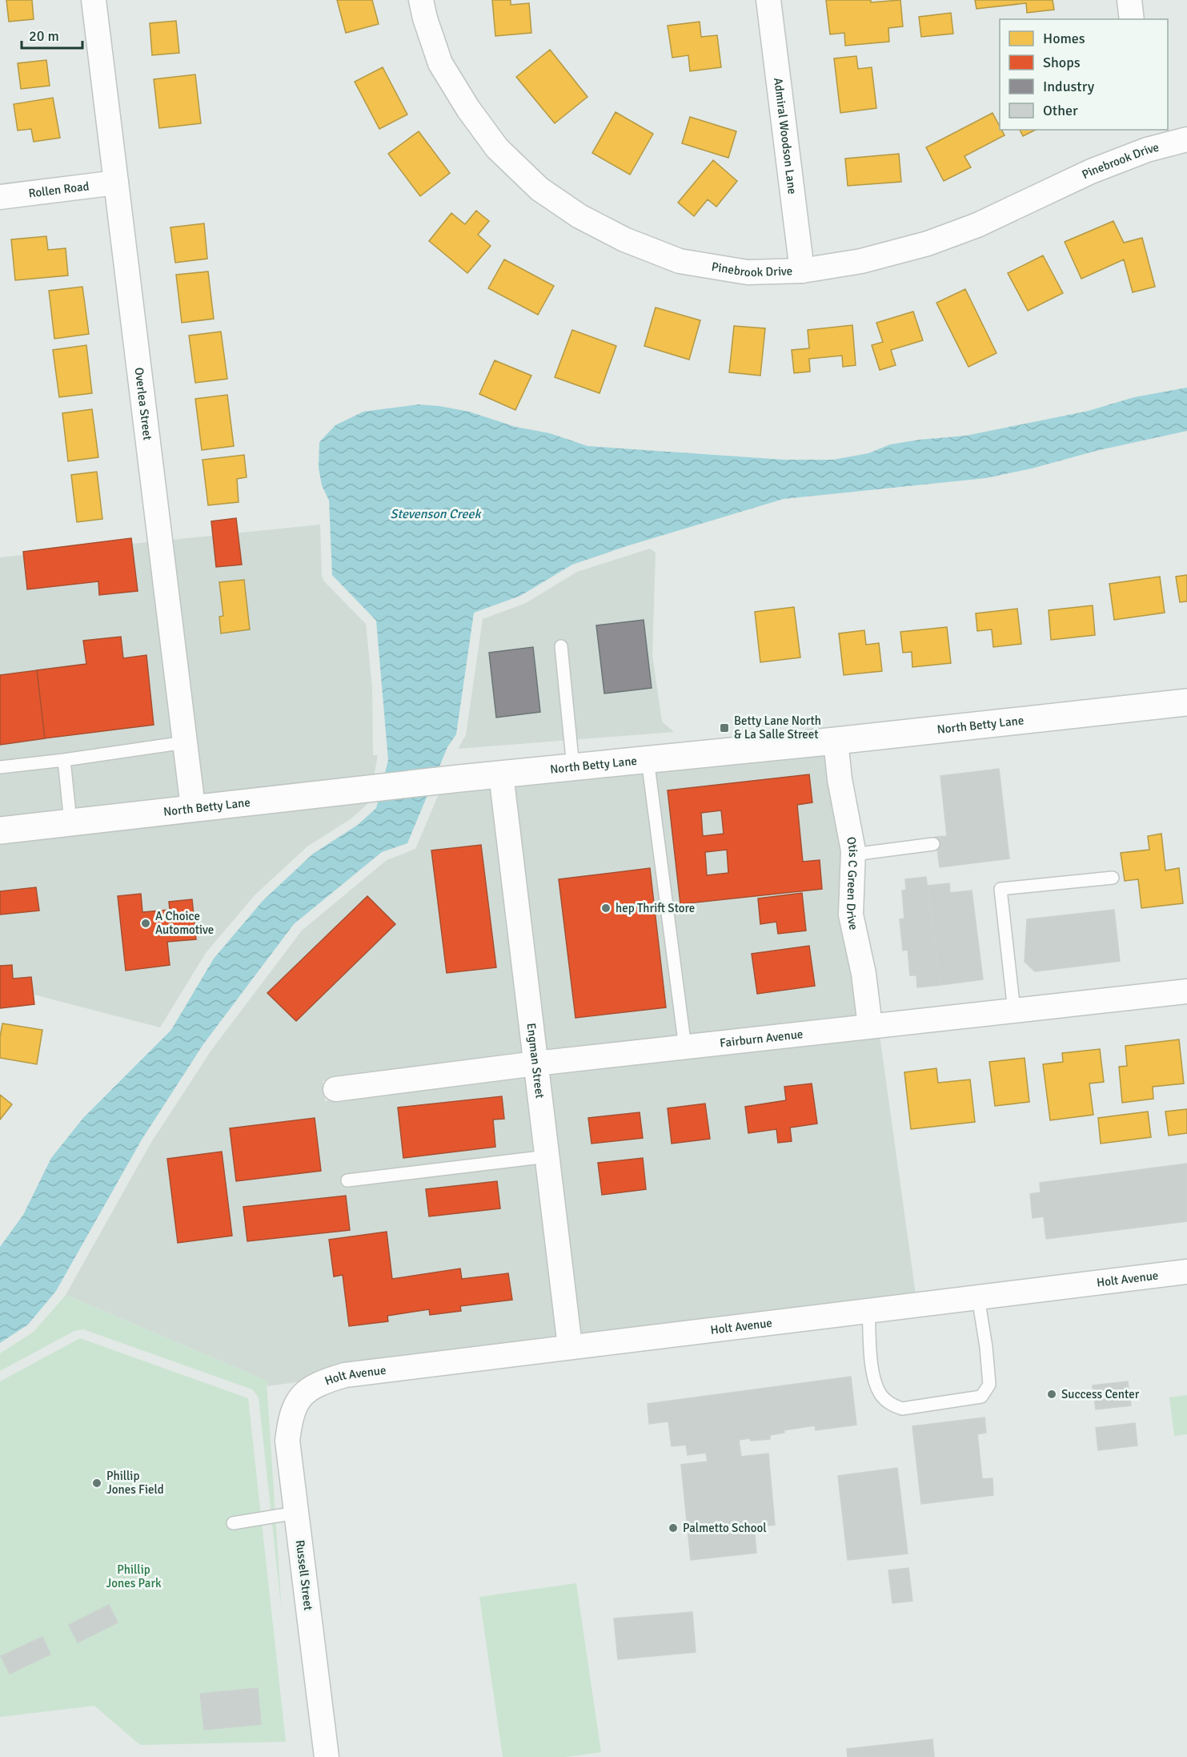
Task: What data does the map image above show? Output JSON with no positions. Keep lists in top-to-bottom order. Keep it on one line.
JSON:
{"streets":{"street":["Admiral Woodson Lane","Pinebrook Drive","Rollen Road","Overlea Street","North Betty Lane","Otis C Green Drive","Fairburn Avenue","Engman Street","Holt Avenue","Russell Street"]},"crossings":[["Admiral Woodson Lane","Pinebrook Drive"],["Rollen Road","Overlea Street"],["Overlea Street","North Betty Lane"],["North Betty Lane","Otis C Green Drive"],["North Betty Lane","Engman Street"],["Otis C Green Drive","Fairburn Avenue"],["Fairburn Avenue","Engman Street"],["Engman Street","Holt Avenue"],["Holt Avenue","Russell Street"]],"water":["Stevenson Creek"],"parks":["Phillip Jones Park"],"places":{"transit":["Betty Lane North & La Salle Street"],"other":["hep Thrift Store","A Choice Automotive","Success Center","Phillip Jones Field","Palmetto School"]},"legend":["Homes","Shops","Industry","Other"],"scale_bar":"20 m"}
